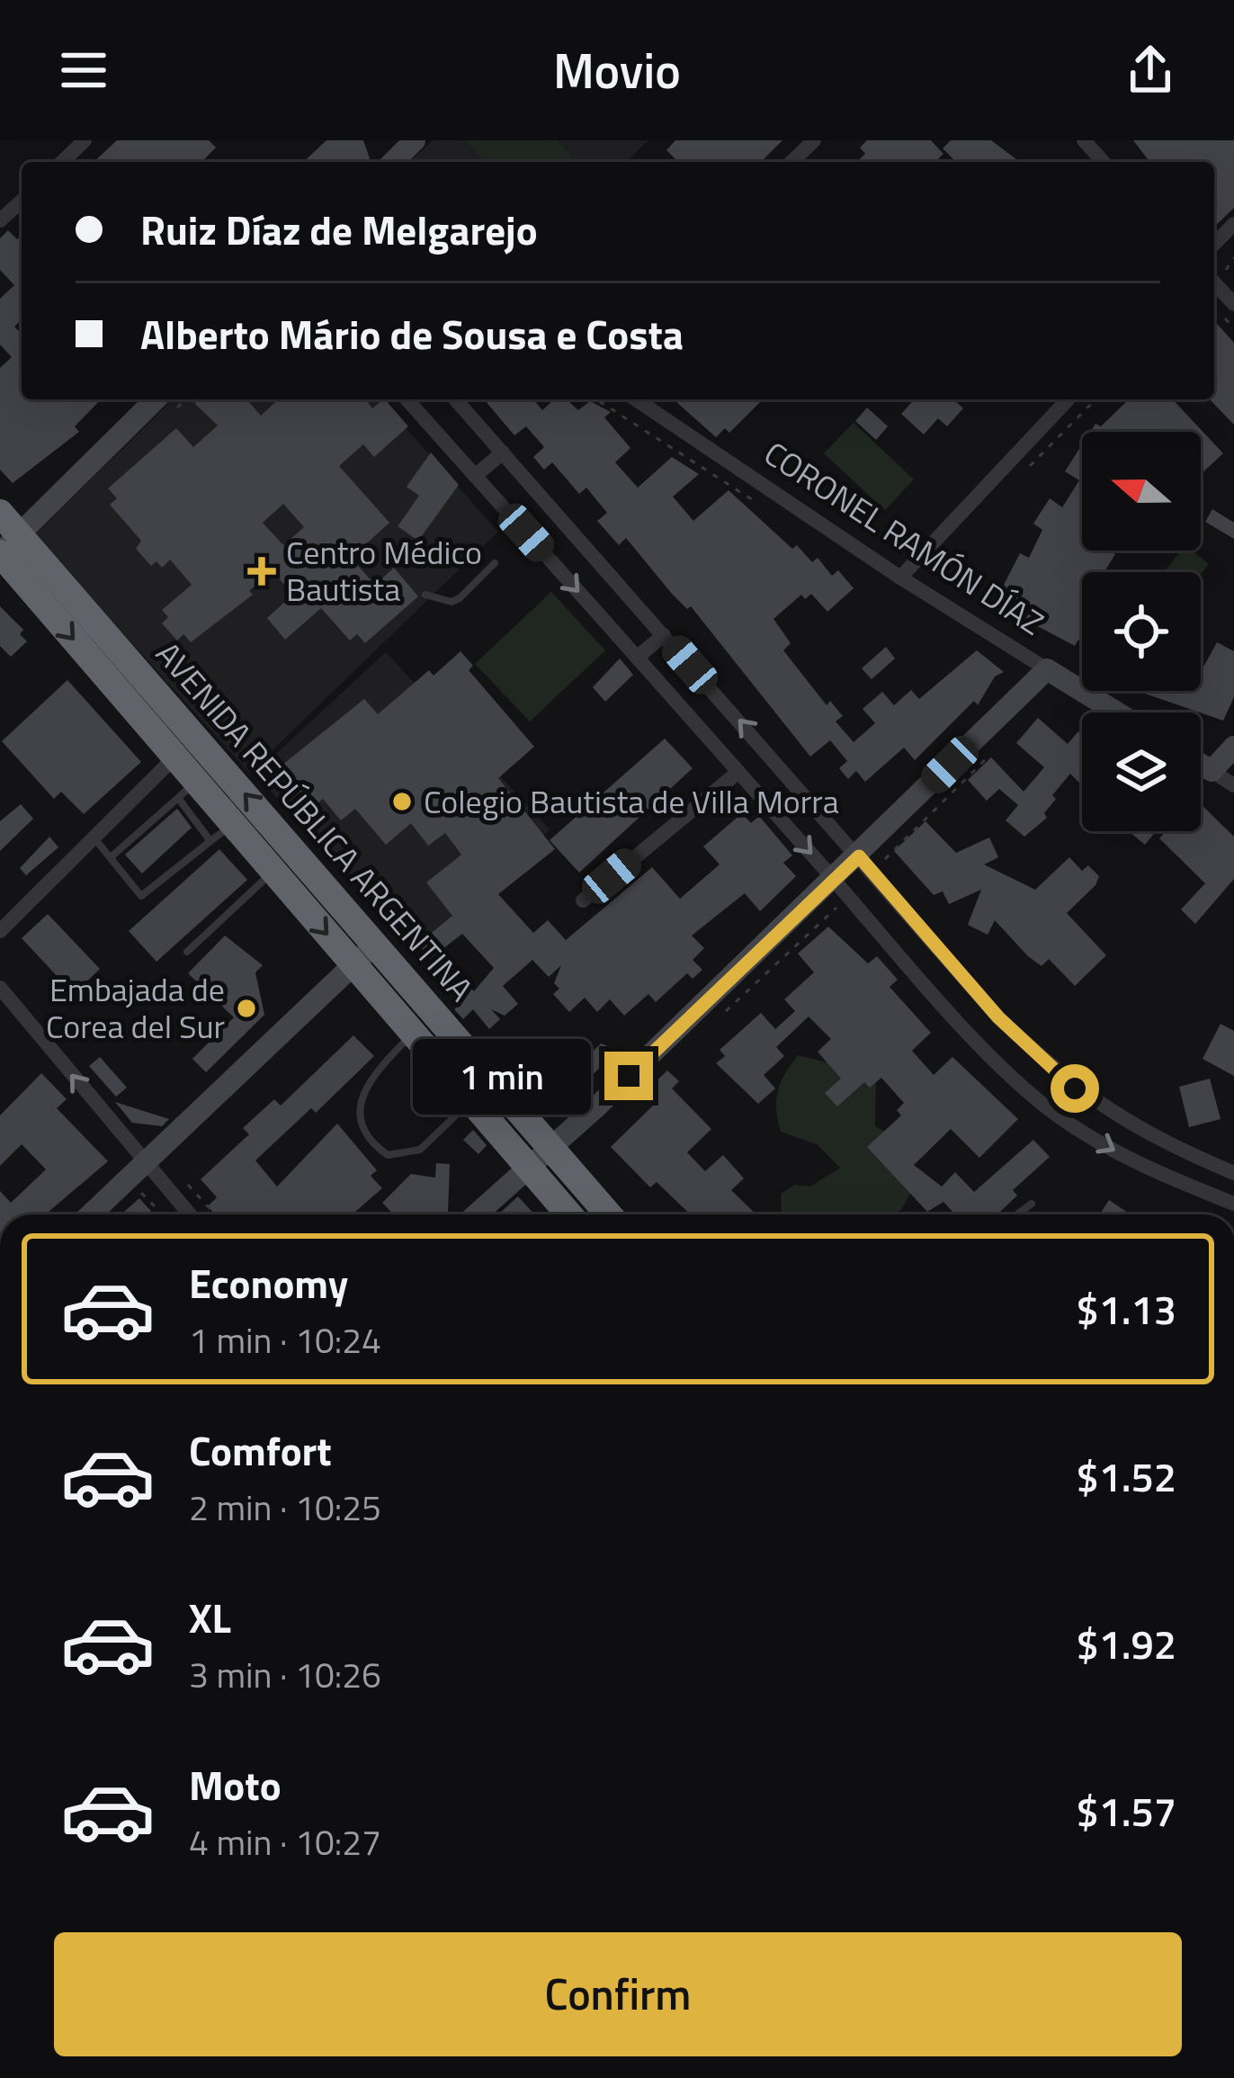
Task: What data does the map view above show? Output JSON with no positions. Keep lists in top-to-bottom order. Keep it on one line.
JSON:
{"streets":{"highway":["AVENIDA REPÚBLICA ARGENTINA"],"street":["CORONEL RAMÓN DÍAZ"]},"places":{"health":["Centro Médico Bautista"],"other":["Colegio Bautista de Villa Morra","Embajada de Corea del Sur"]},"north":"left","page":{"header":"Movio","banner":["Ruiz Díaz de Melgarejo","Alberto Mário de Sousa e Costa"],"bubble":"1 min","list":[{"name":"Economy","note":"1 min · 10:24","value":"$1.13"},{"name":"Comfort","note":"2 min · 10:25","value":"$1.52"},{"name":"XL","note":"3 min · 10:26","value":"$1.92"},{"name":"Moto","note":"4 min · 10:27","value":"$1.57"}],"buttons":"Confirm"}}
